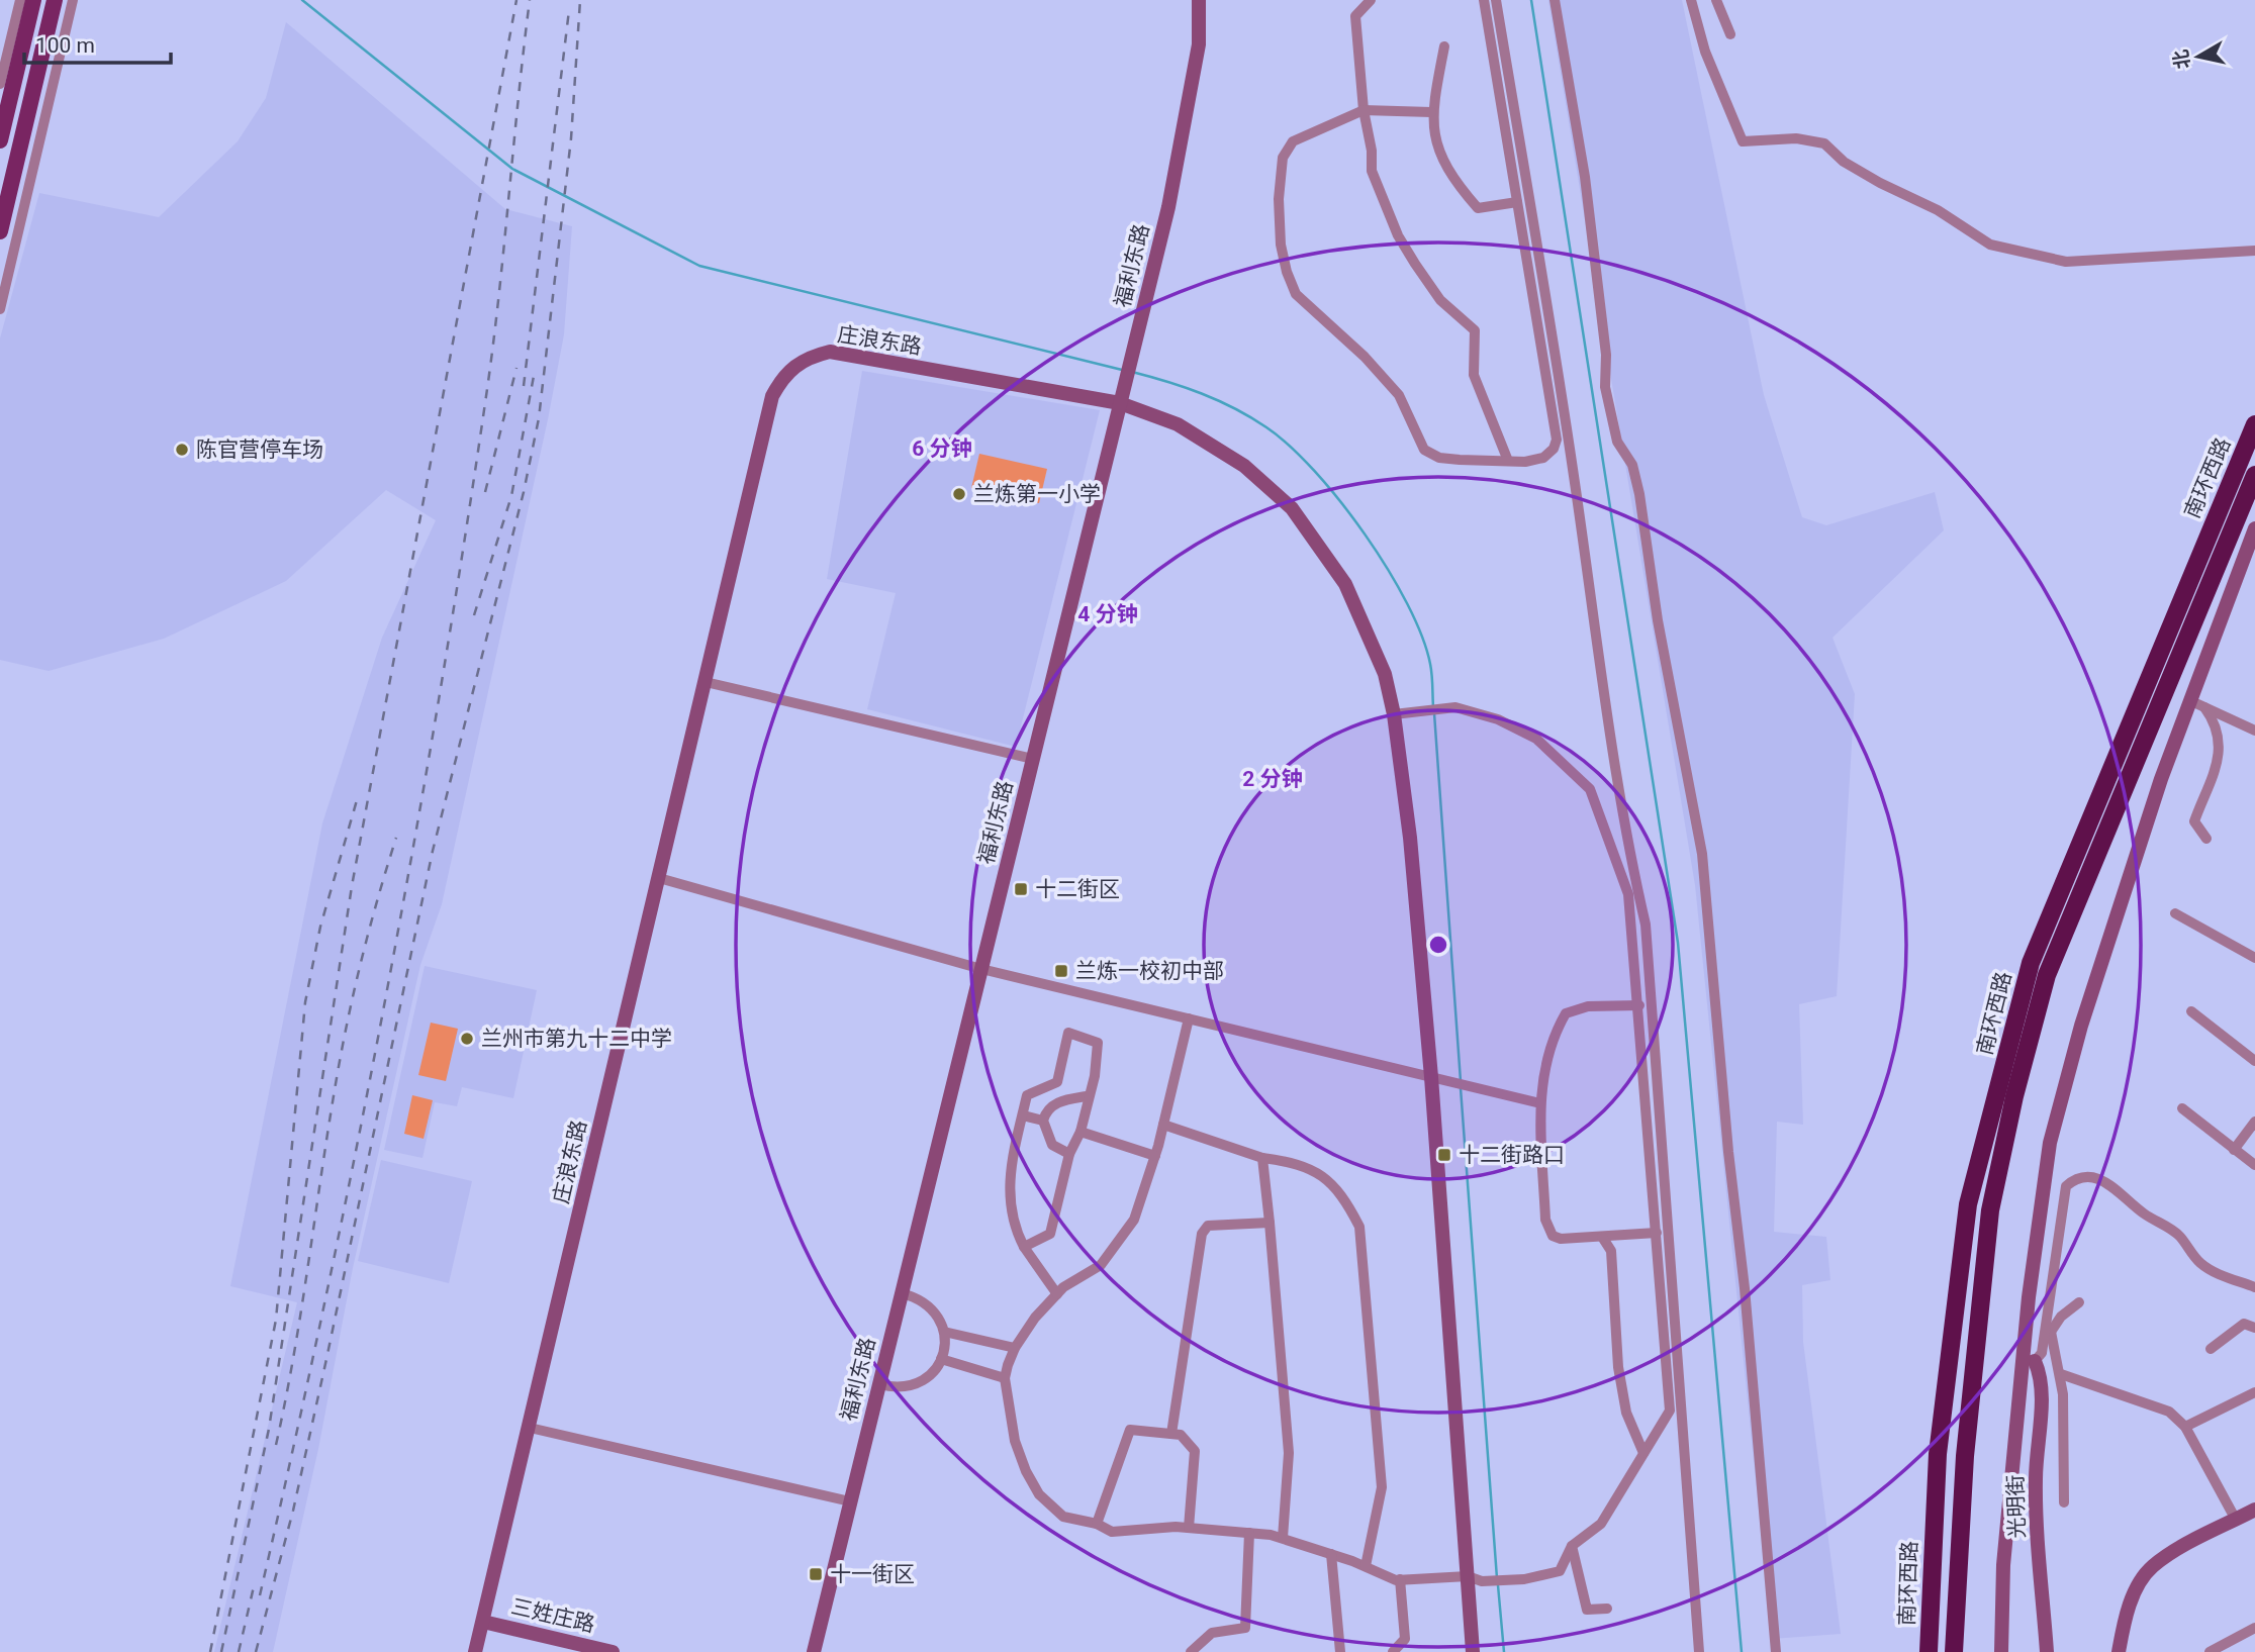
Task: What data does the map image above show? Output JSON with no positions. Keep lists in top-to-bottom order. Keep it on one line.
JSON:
{"streets":{"highway":["南环西路"],"street":["福利东路","庄浪东路","光明街","三姓庄路"]},"crossings":[["福利东路","庄浪东路"],["庄浪东路","三姓庄路"]],"places":{"other":["陈官营停车场","兰炼第一小学","兰州市第九十二中学"],"transit":["十二街区","兰炼一校初中部","十二街路口","十一街区"]},"scale_bar":"100 m","north":"left","rings":["6 分钟","4 分钟","2 分钟"]}
